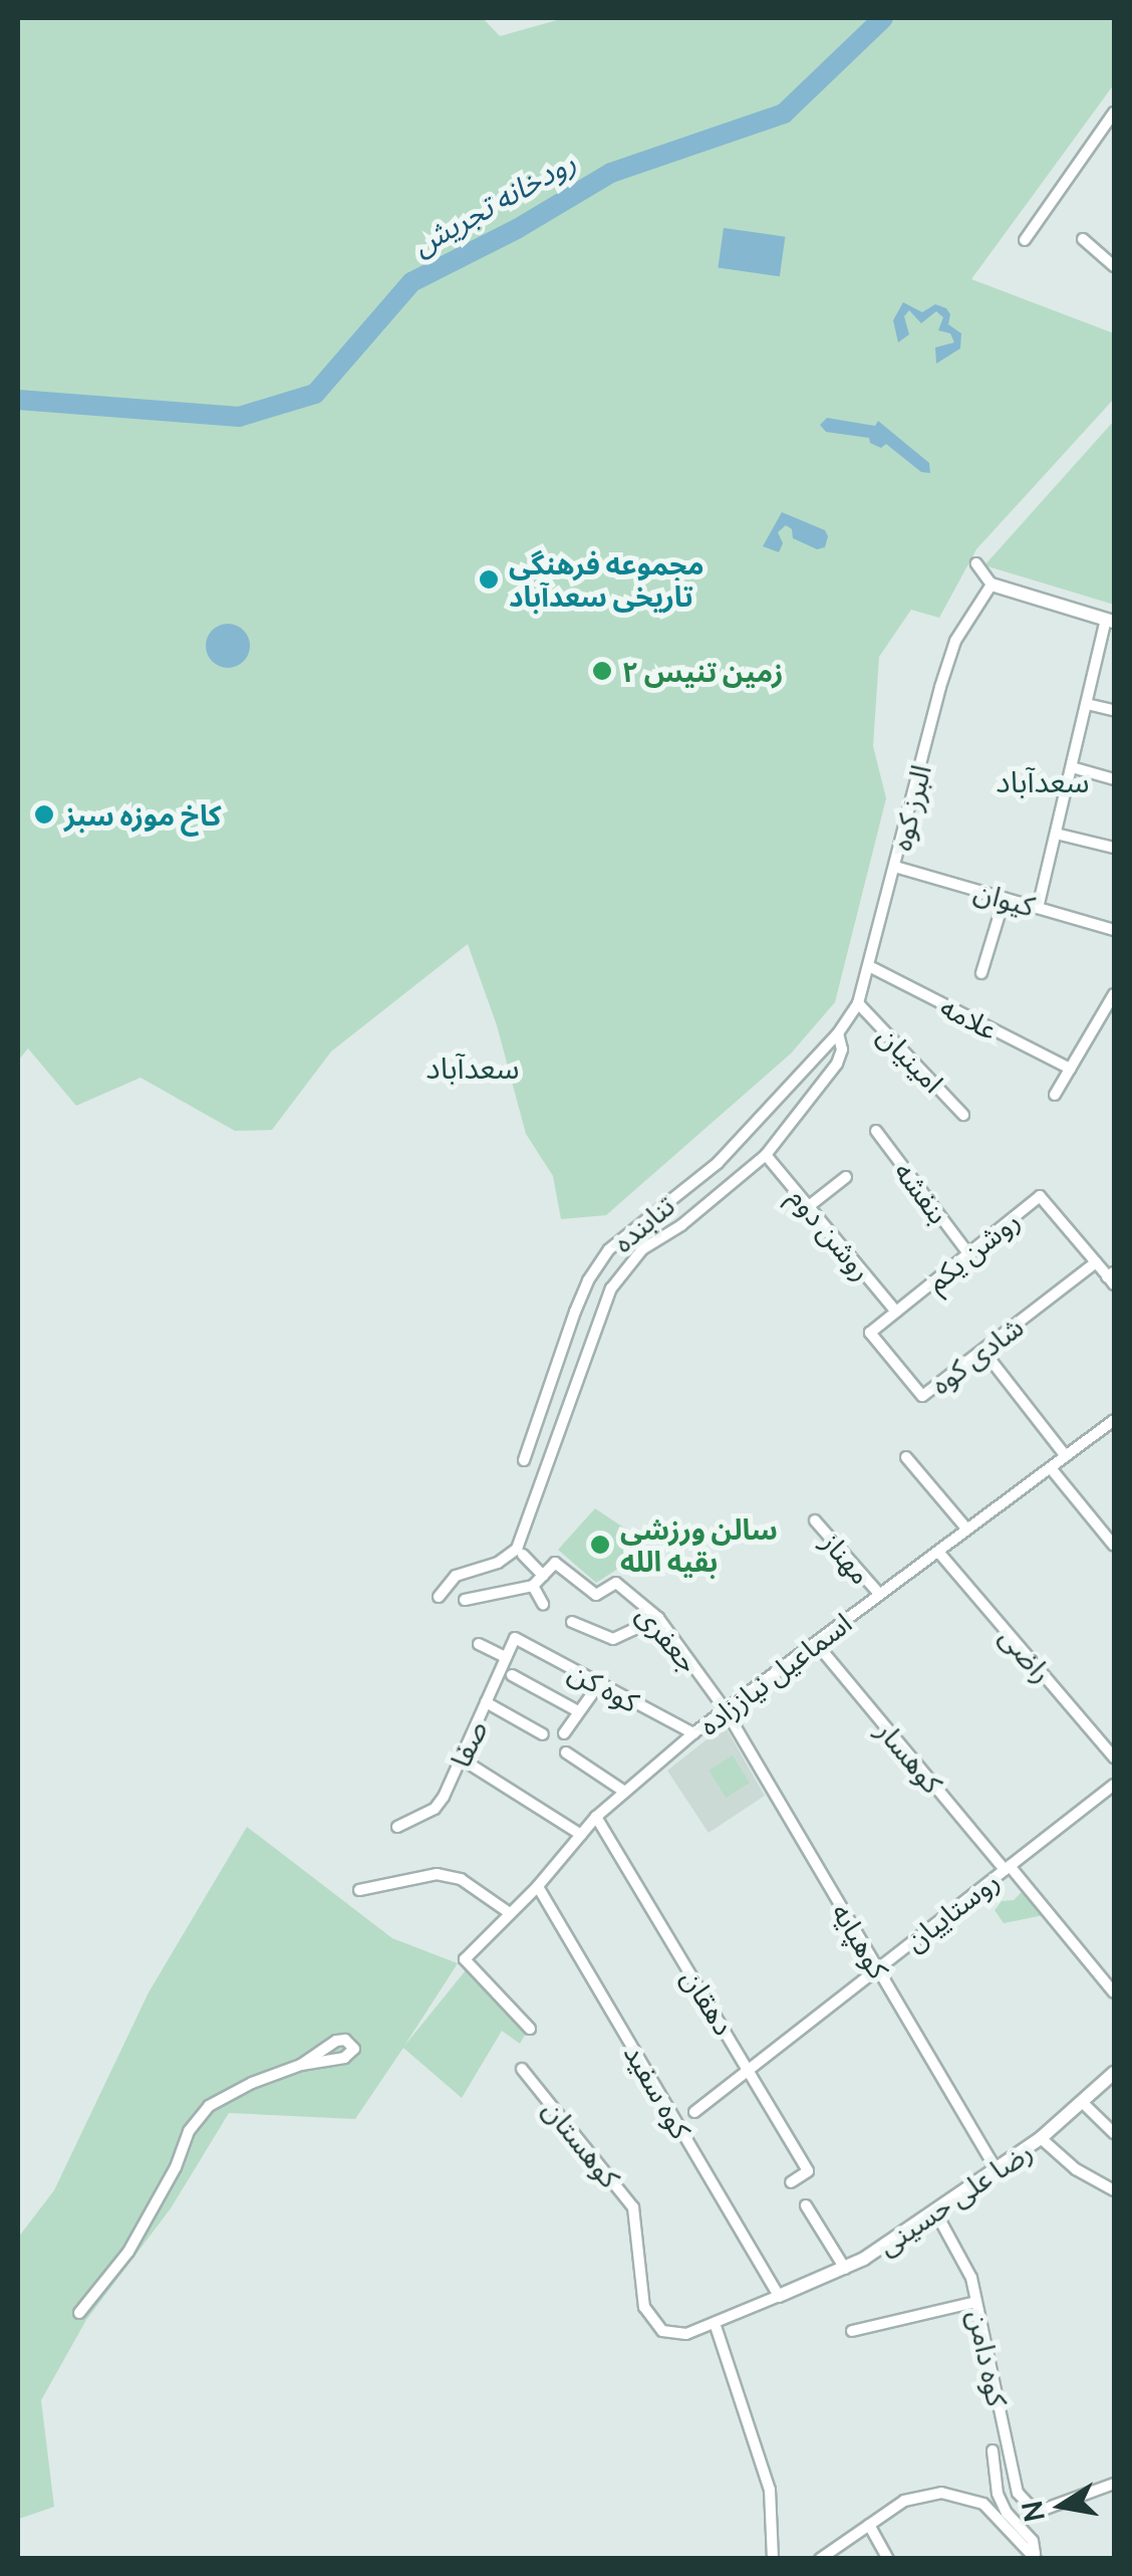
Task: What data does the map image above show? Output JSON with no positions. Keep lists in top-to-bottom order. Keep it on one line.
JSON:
{"streets":{"street":["البرز کوه","کیوان","علامه","امینیان","بنفشه","تنابنده","روشن دوم","روشن یکم","شادی کوه","مهناز","جعفری","راضی","اسماعیل نیاززاده","کوه کن","صفا","کوهسار","روستاییان","کوهپایه","دهقان","کوه سفید","کوهستان","رضا علی حسینی","کوه دامن"]},"crossings":[["البرز کوه","کیوان"],["البرز کوه","علامه"],["البرز کوه","امینیان"],["البرز کوه","تنابنده"],["بنفشه","روشن یکم"],["روشن دوم","روشن یکم"],["روشن یکم","شادی کوه"],["مهناز","اسماعیل نیاززاده"],["جعفری","اسماعیل نیاززاده"],["جعفری","کوهپایه"],["راضی","اسماعیل نیاززاده"],["اسماعیل نیاززاده","کوه کن"],["اسماعیل نیاززاده","کوهسار"],["اسماعیل نیاززاده","کوهپایه"],["اسماعیل نیاززاده","دهقان"],["اسماعیل نیاززاده","کوه سفید"],["کوه کن","صفا"],["کوهسار","روستاییان"],["روستاییان","کوهپایه"],["روستاییان","دهقان"],["کوهپایه","رضا علی حسینی"],["کوه سفید","کوهستان"],["کوه سفید","رضا علی حسینی"],["کوهستان","رضا علی حسینی"],["رضا علی حسینی","کوه دامن"]],"districts":["سعدآباد","سعدآباد"],"water":["رودخانه تجریش"],"places":["مجموعه فرهنگی تاریخی سعدآباد","زمین تنیس ۲","کاخ موزه سبز","سالن ورزشی بقیه الله"],"north":"left"}
